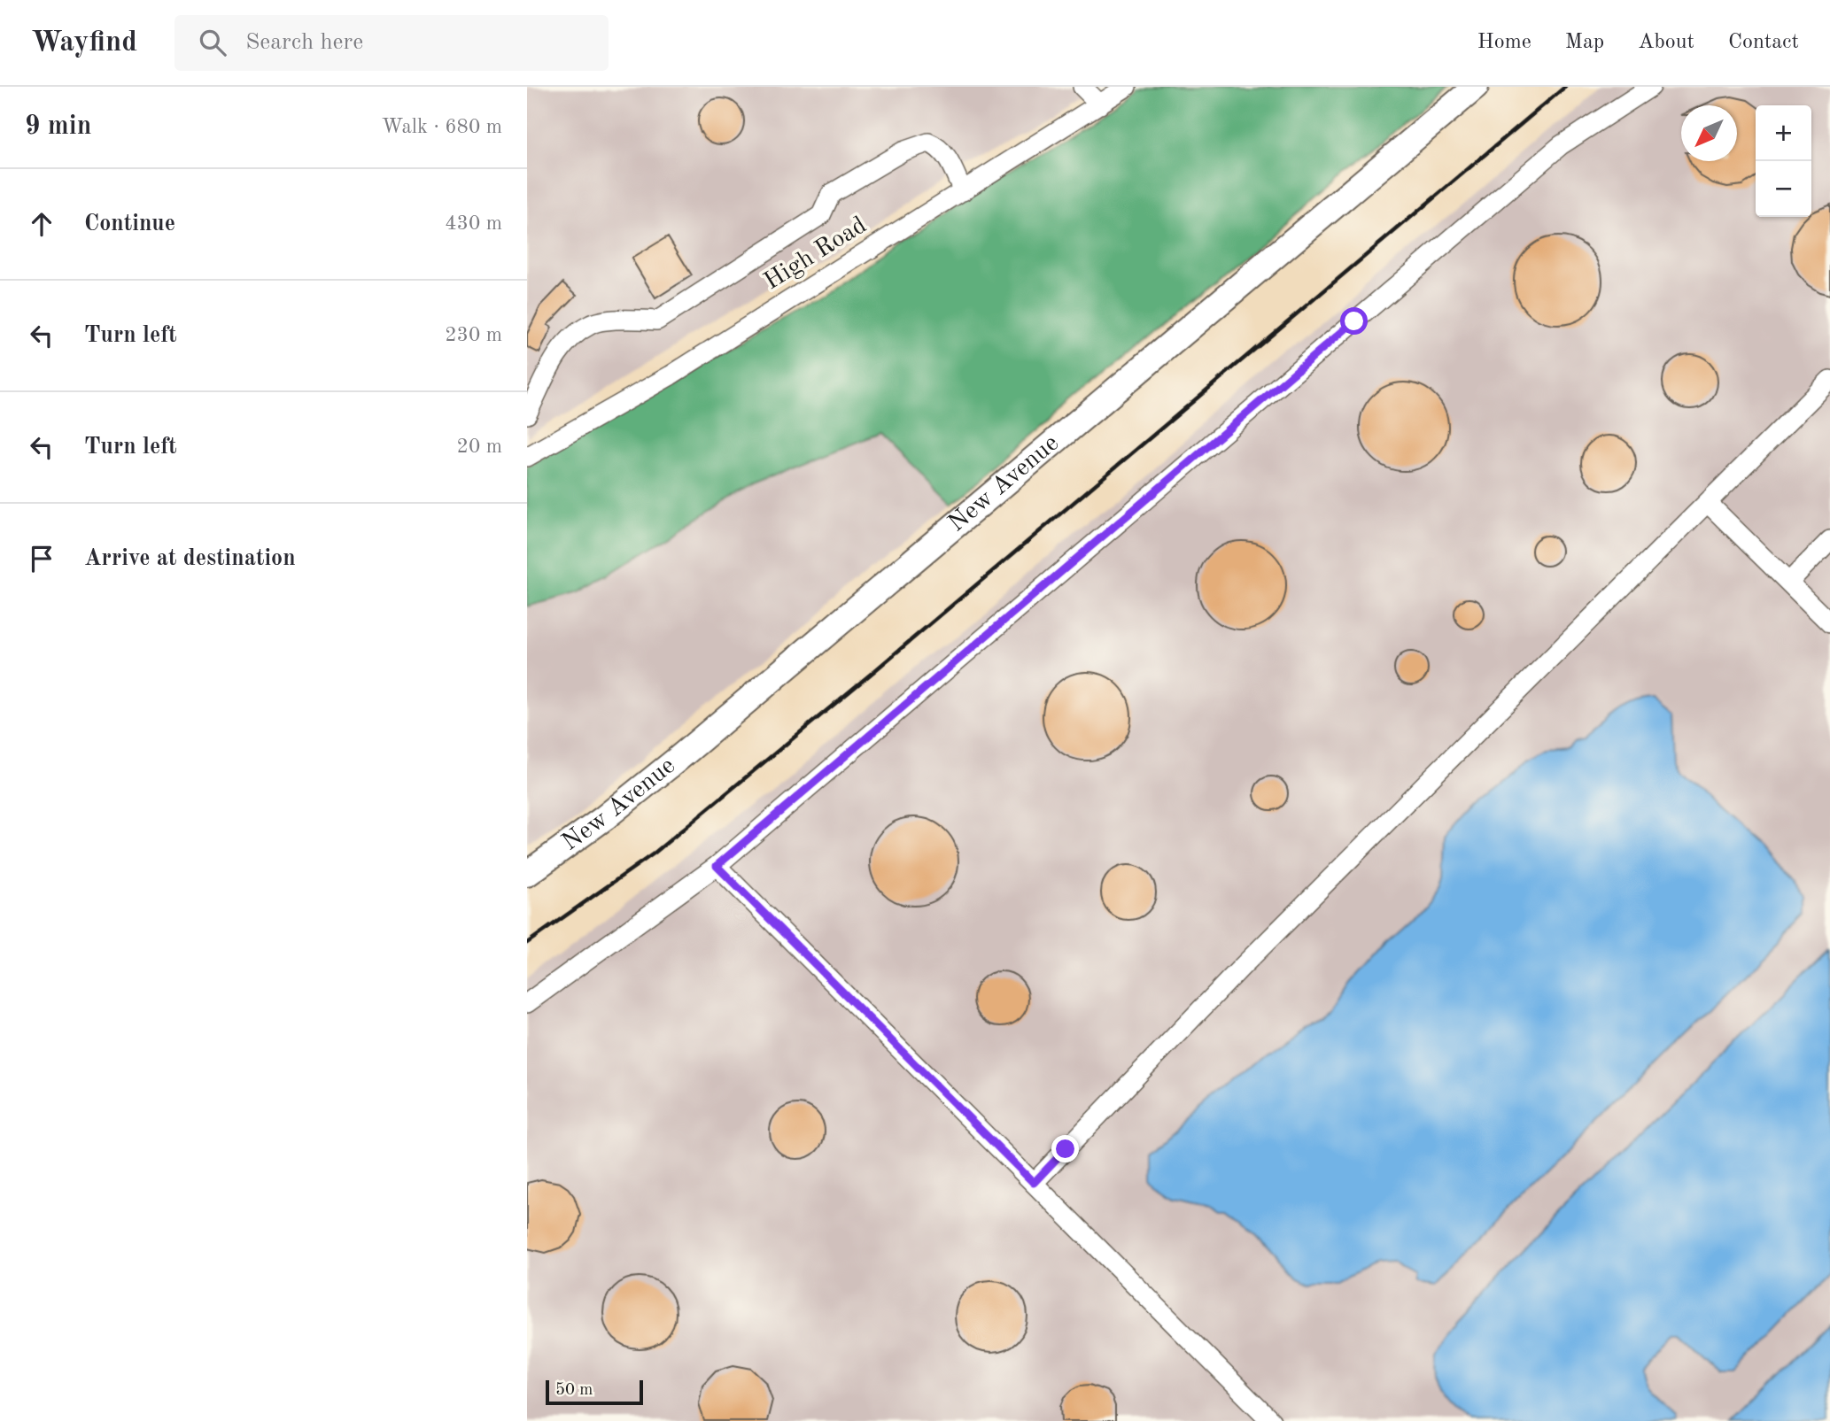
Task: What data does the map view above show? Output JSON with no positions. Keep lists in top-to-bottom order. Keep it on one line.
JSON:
{"streets":{"main road":["New Avenue"],"street":["High Road"]},"scale_bar":"50 m","north":"bottom left","page":{"header":"Wayfind","search":"Search here","nav":["Home","Map","About","Contact"],"heading":["9 min","Walk · 680 m"],"map_buttons":["+","−"],"list":[["Continue","430 m"],["Turn left","230 m"],["Turn left","20 m"],"Arrive at destination"],"scale":"50 m"}}
